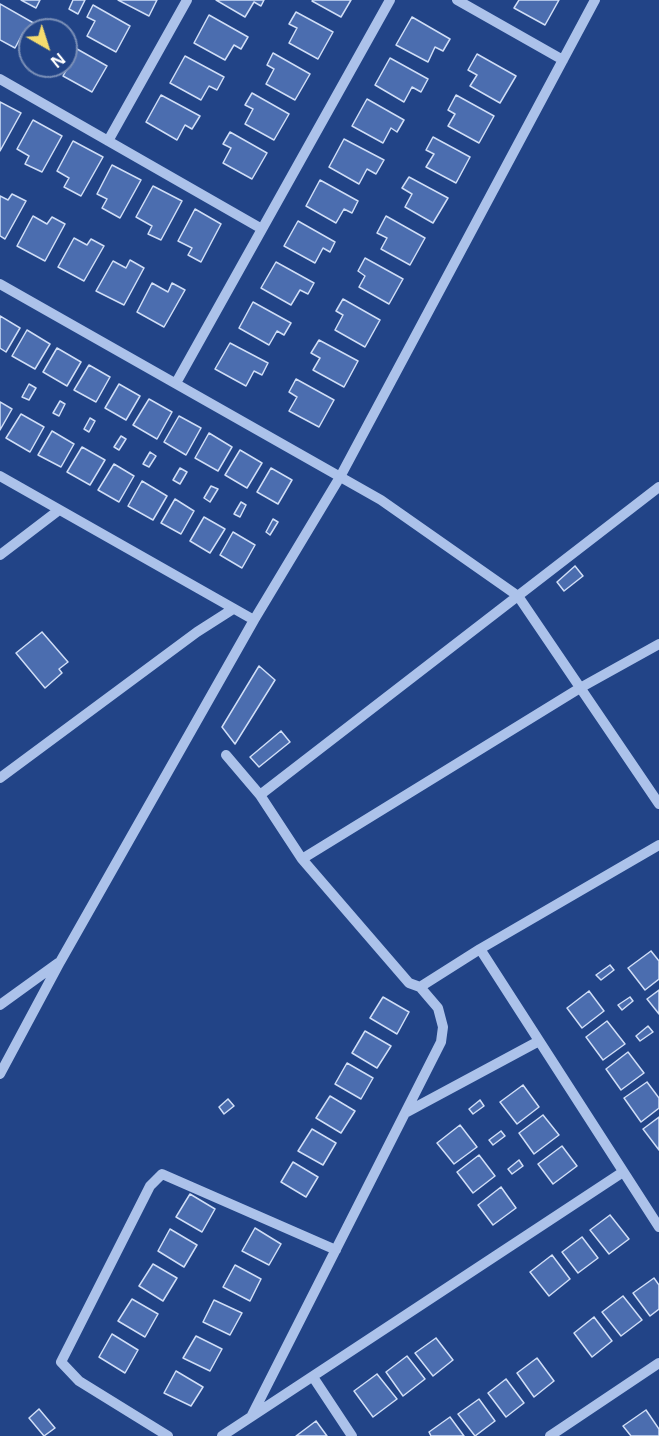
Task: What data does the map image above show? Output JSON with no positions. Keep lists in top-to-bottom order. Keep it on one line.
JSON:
{"north":"bottom right"}
